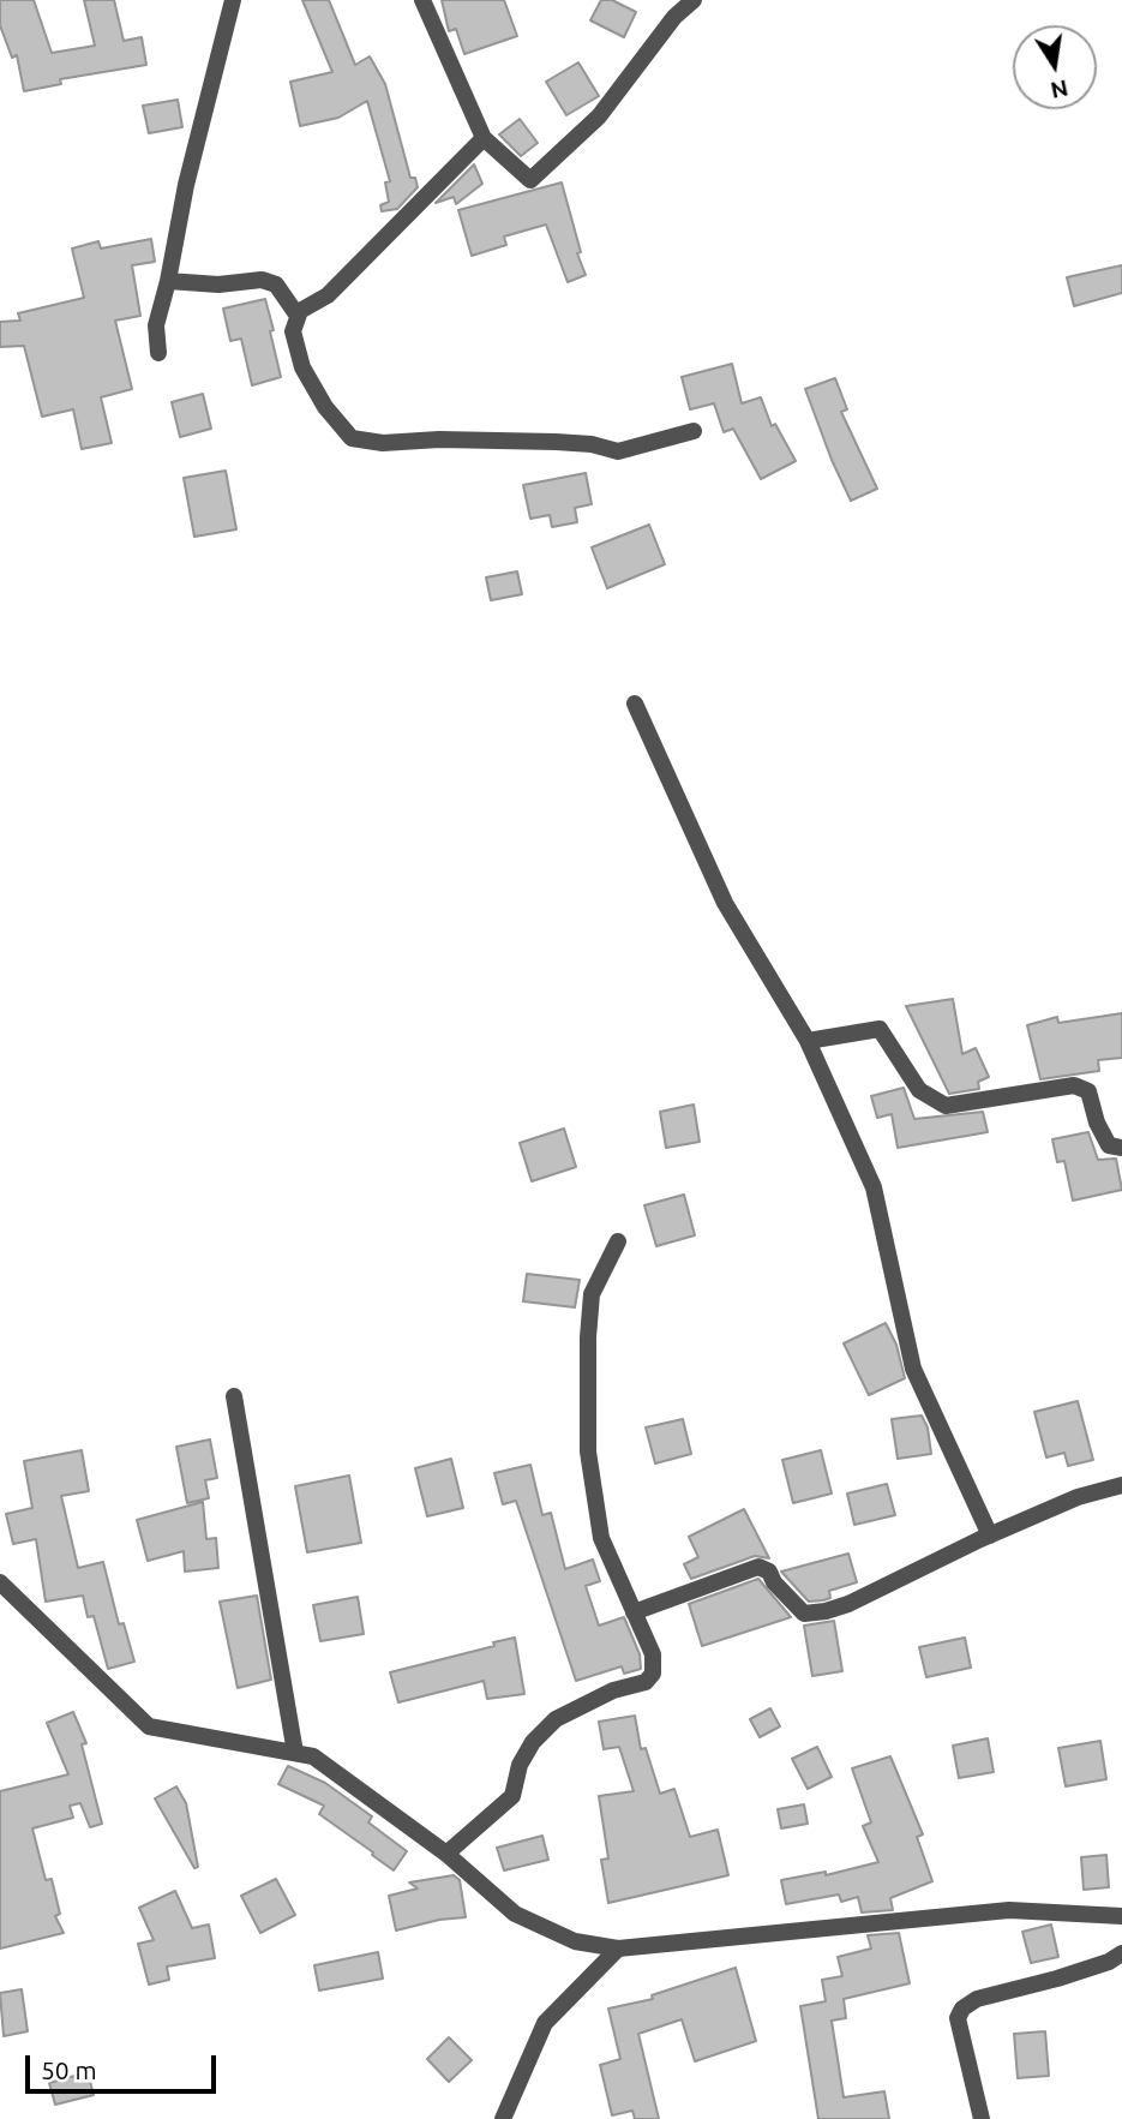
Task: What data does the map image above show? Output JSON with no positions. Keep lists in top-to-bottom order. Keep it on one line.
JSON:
{"scale_bar":"50 m","north":"bottom"}
